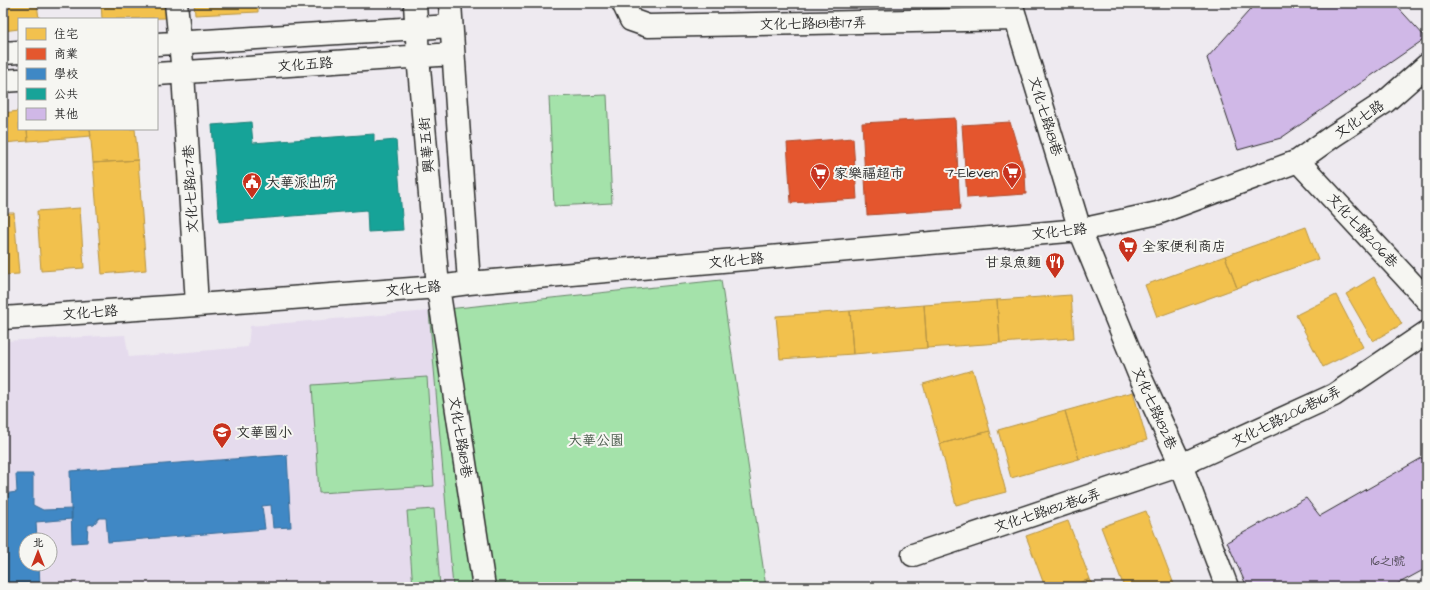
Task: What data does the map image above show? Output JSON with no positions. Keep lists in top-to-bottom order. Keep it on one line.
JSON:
{"streets":{"street":["文化七路181巷17弄","文化五路","文化七路181巷","文化七路","興華五街","文化七路127巷","文化七路206巷","文化七路182巷","文化七路206巷16弄","文化七路118巷","文化七路182巷6弄"]},"crossings":[["文化七路181巷17弄","文化七路181巷"],["文化五路","興華五街"],["文化五路","文化七路127巷"],["文化七路181巷","文化七路"],["文化七路181巷","文化七路182巷"],["文化七路","興華五街"],["文化七路","文化七路127巷"],["文化七路","文化七路206巷"],["文化七路","文化七路182巷"],["文化七路","文化七路118巷"],["興華五街","文化七路118巷"],["文化七路182巷","文化七路206巷16弄"],["文化七路182巷","文化七路182巷6弄"],["文化七路206巷16弄","文化七路182巷6弄"]],"parks":["大華公園"],"places":{"supermarket":["7-Eleven","家樂福超市","全家便利商店"],"public building":["大華派出所"],"restaurant":["甘泉魚麵"],"school or university":["文華國小"]},"house_numbers":["16之1號"],"legend":["住宅","商業","學校","公共","其他"],"north":"top"}
